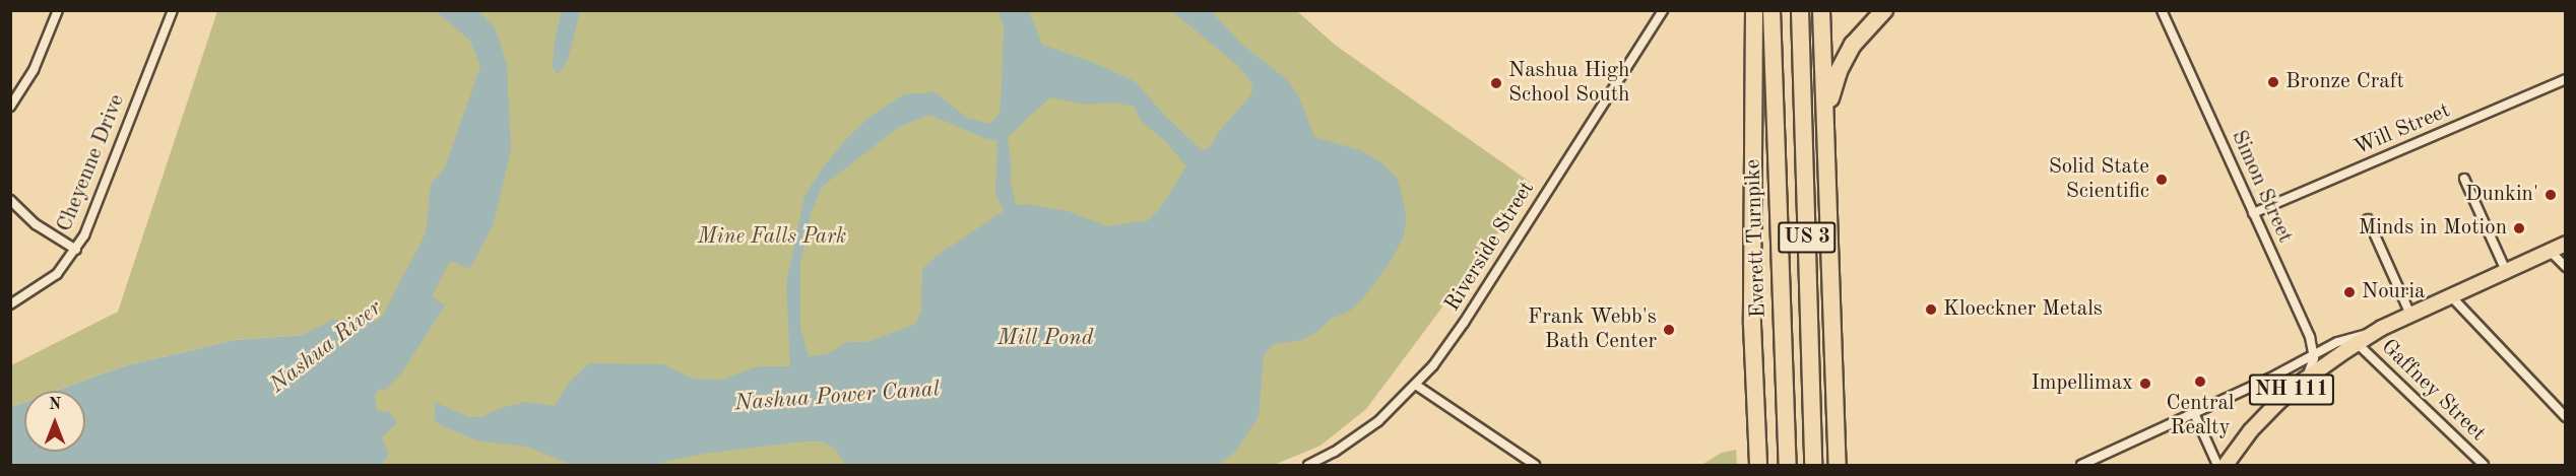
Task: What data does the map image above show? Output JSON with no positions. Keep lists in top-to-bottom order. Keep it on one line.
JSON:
{"streets":{"highway":["US 3","Everett Turnpike"],"main road":["NH 111"],"street":["Will Street","Cheyenne Drive","Simon Street","Riverside Street","Gaffney Street"]},"crossings":[["Will Street","Simon Street"],["NH 111","Gaffney Street"]],"water":["Mill Pond","Nashua River","Nashua Power Canal"],"parks":["Mine Falls Park"],"places":["Bronze Craft","Nashua High School South","Solid State Scientific","Dunkin'","Minds in Motion","Nouria","Kloeckner Metals","Frank Webb's Bath Center","Central Realty","Impellimax"],"north":"top"}
